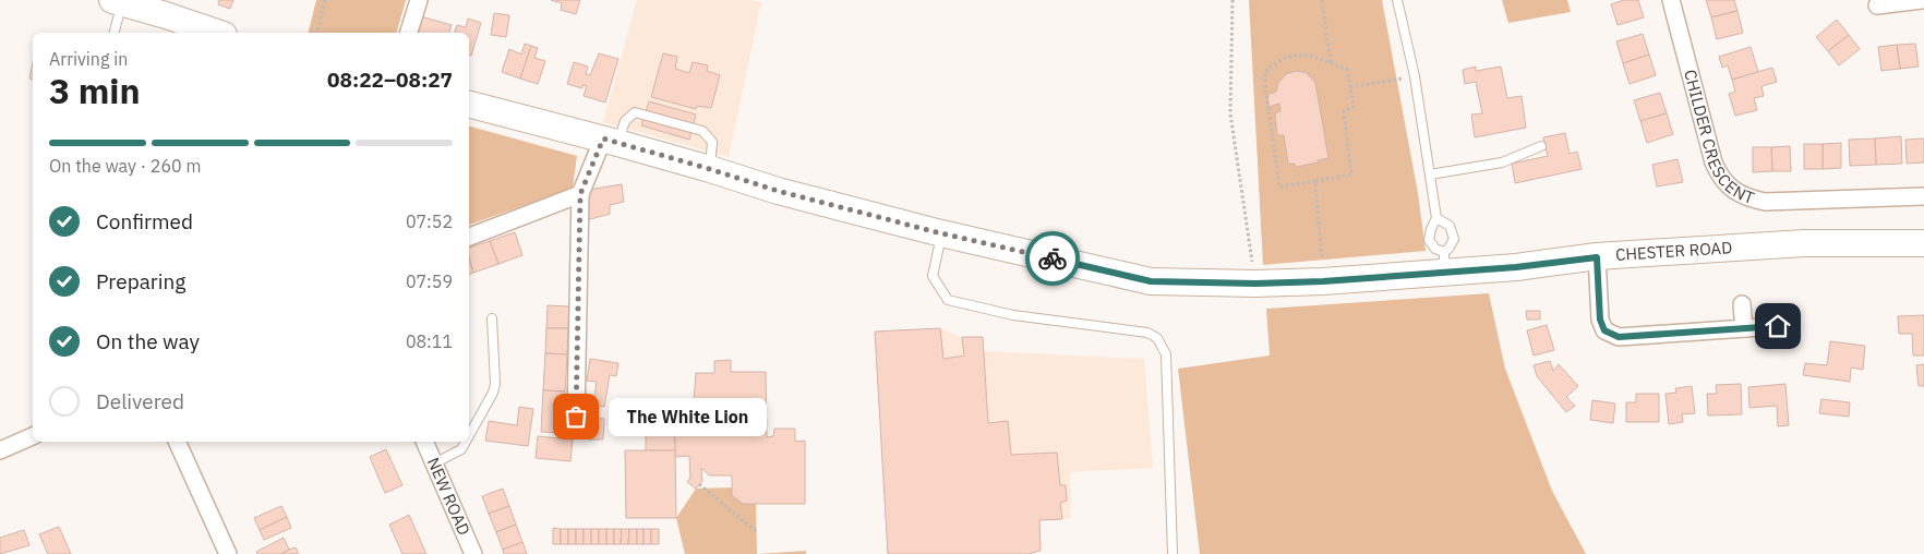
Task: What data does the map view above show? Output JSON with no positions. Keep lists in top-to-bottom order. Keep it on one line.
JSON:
{"streets":{"main road":["CHESTER ROAD"],"street":["CHILDER CRESCENT","NEW ROAD"]},"places":["The White Lion"],"page":{"heading":["3 min","Arriving in","08:22–08:27"],"bar":"On the way · 260 m","list":[["Confirmed","07:52"],["Preparing","07:59"],["On the way","08:11"],"Delivered"],"bubble":"The White Lion"}}
